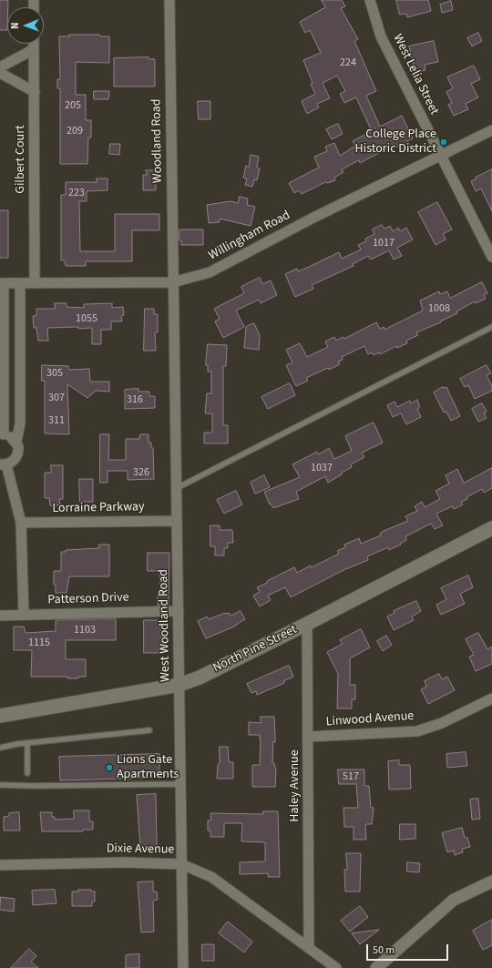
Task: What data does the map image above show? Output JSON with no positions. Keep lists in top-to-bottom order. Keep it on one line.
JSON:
{"streets":{"main road":["North Pine Street"],"street":["West Lelia Street","Woodland Road","Gilbert Court","Willingham Road","Lorraine Parkway","Patterson Drive","West Woodland Road","Linwood Avenue","Haley Avenue","Dixie Avenue"]},"crossings":[["West Lelia Street","Willingham Road"],["Woodland Road","Willingham Road"],["Woodland Road","West Woodland Road"],["Gilbert Court","Willingham Road"],["Willingham Road","West Woodland Road"],["Lorraine Parkway","West Woodland Road"],["Patterson Drive","West Woodland Road"],["West Woodland Road","North Pine Street"],["West Woodland Road","Dixie Avenue"],["North Pine Street","Haley Avenue"],["Linwood Avenue","Haley Avenue"],["Haley Avenue","Dixie Avenue"]],"places":["College Place Historic District","Lions Gate Apartments"],"house_numbers":["224","205","209","223","1017","1008","1055","305","307","316","311","1037","326","1103","1115","517"],"scale_bar":"50 m","north":"left"}
